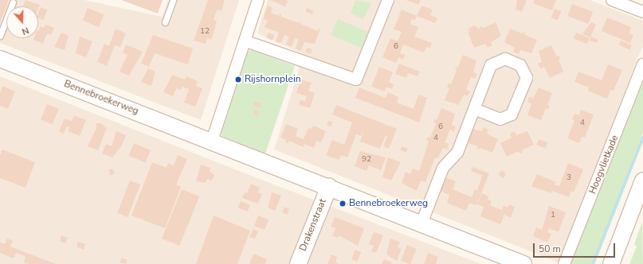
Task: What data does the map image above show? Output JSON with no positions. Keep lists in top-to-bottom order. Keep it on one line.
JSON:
{"streets":{"street":["Bennebroekerweg","Hoogvlietkade","Drakenstraat"]},"crossings":[["Bennebroekerweg","Drakenstraat"]],"places":["Rijshornplein","Bennebroekerweg"],"house_numbers":["12","6","4","6","4","92","3","1"],"scale_bar":"50 m","north":"bottom"}
